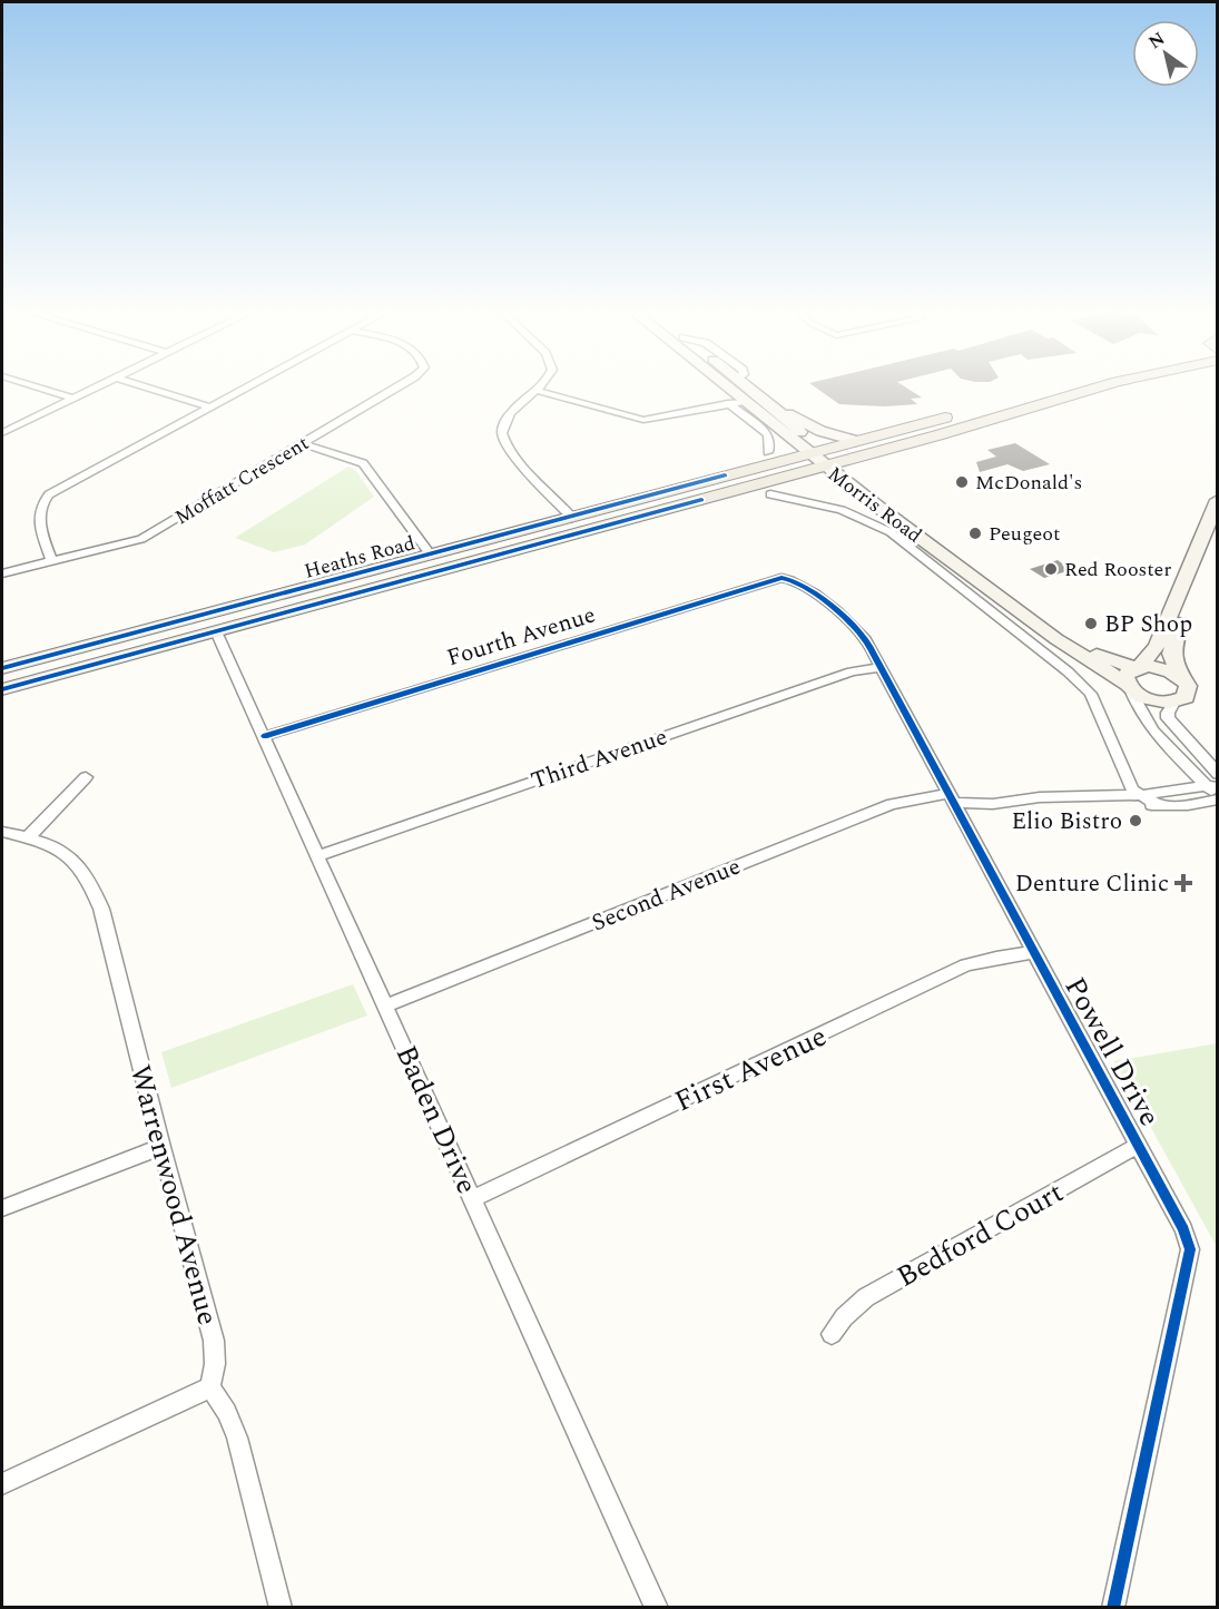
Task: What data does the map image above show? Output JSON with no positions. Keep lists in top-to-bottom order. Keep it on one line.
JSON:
{"streets":{"main road":["Heaths Road"],"street":["Moffatt Crescent","Morris Road","Fourth Avenue","Third Avenue","Second Avenue","Powell Drive","First Avenue","Baden Drive","Warrenwood Avenue","Bedford Court"]},"crossings":[["Morris Road","Heaths Road"],["Heaths Road","Baden Drive"],["Fourth Avenue","Powell Drive"],["Fourth Avenue","Baden Drive"],["Third Avenue","Powell Drive"],["Third Avenue","Baden Drive"],["Second Avenue","Powell Drive"],["Second Avenue","Baden Drive"],["Powell Drive","First Avenue"],["Powell Drive","Bedford Court"],["First Avenue","Baden Drive"]],"places":{"other":["McDonald's","Peugeot","Red Rooster","BP Shop","Elio Bistro"],"health":["Denture Clinic"]},"north":"top left"}
